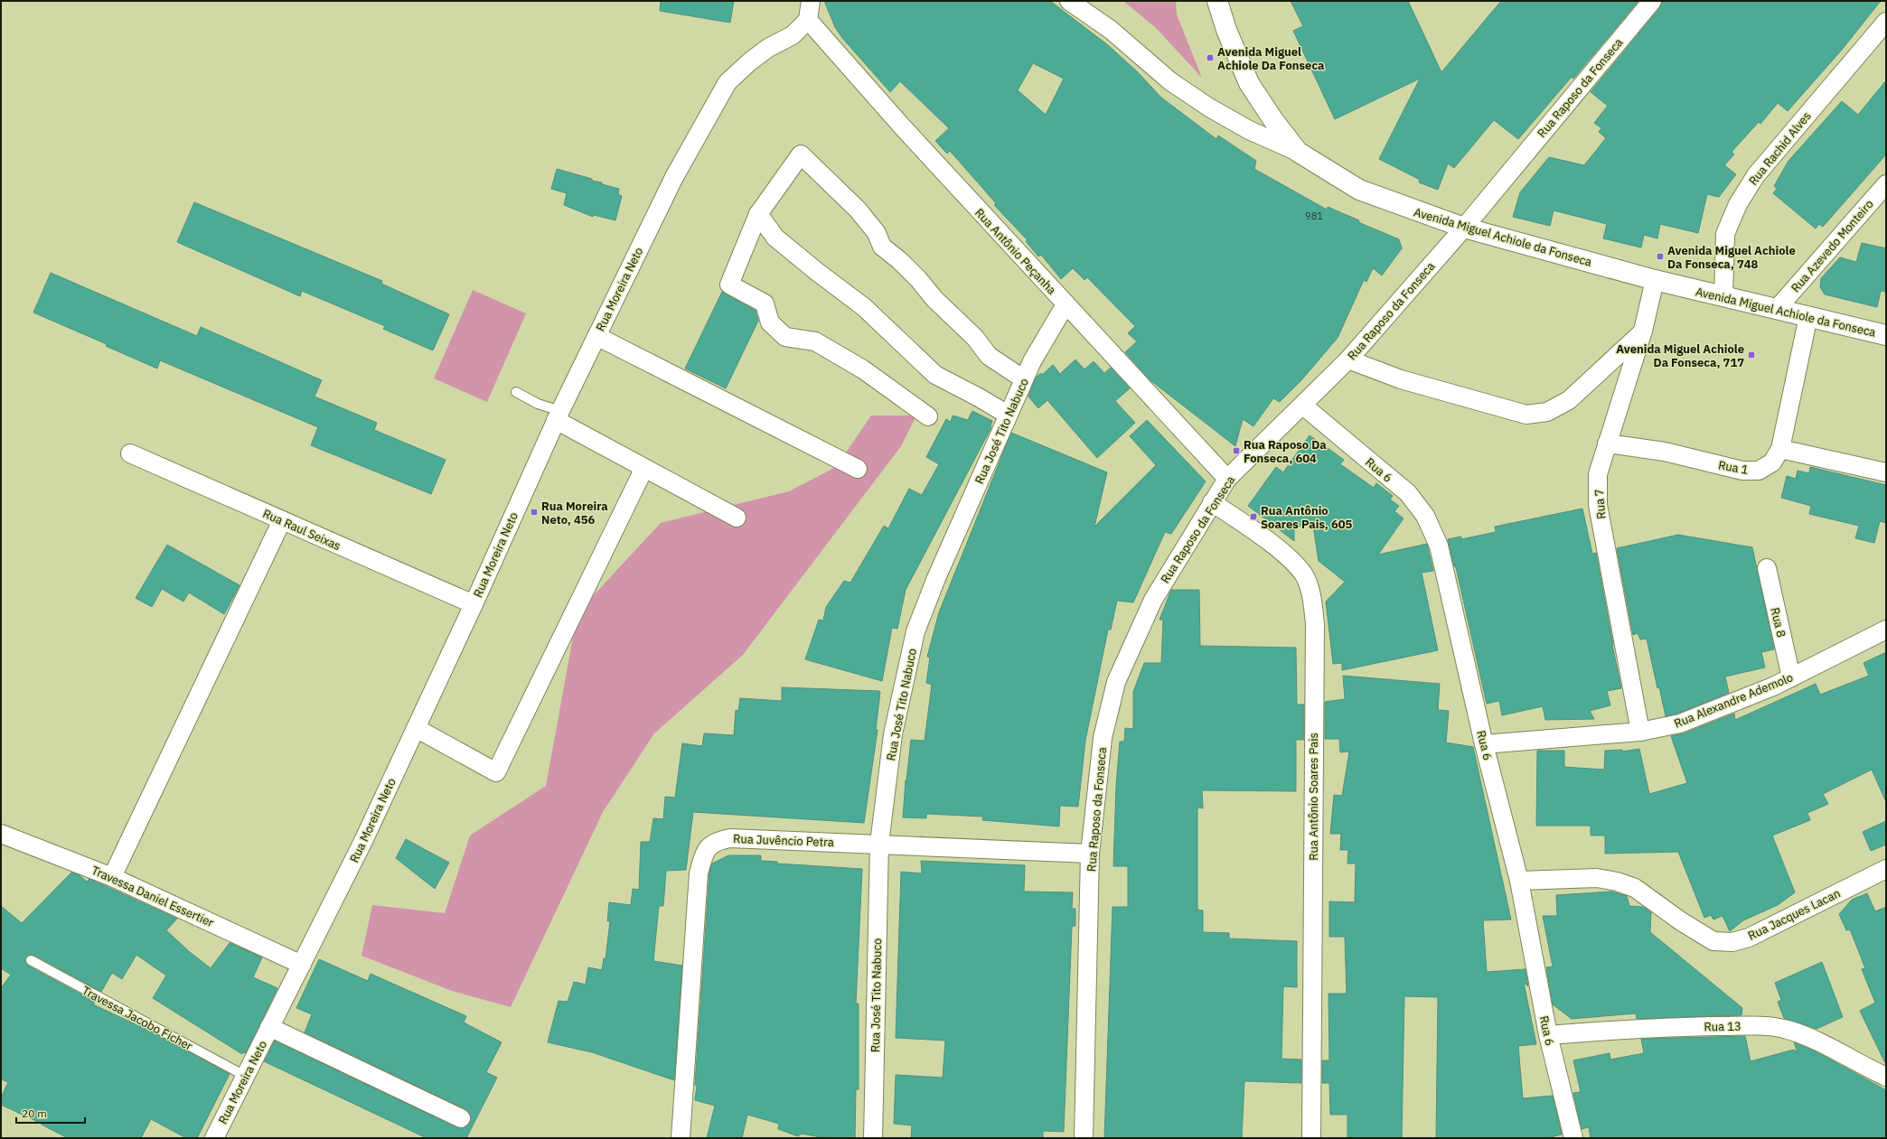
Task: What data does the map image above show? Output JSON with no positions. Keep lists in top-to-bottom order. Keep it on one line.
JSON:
{"streets":{"street":["Rua Raposo da Fonseca","Rua Rachid Alves","Avenida Miguel Achiole da Fonseca","Rua Azevedo Monteiro","Rua Antônio Peçanha","Rua Moreira Neto","Rua José Tito Nabuco","Rua 1","Rua 6","Rua 7","Rua Raul Seixas","Rua 8","Rua Alexandre Ademolo","Rua Antônio Soares Pais","Rua Juvêncio Petra","Travessa Daniel Essertier","Rua Jacques Lacan","Rua 13"],"lane":["Travessa Jacobo Ficher"]},"crossings":[["Rua Raposo da Fonseca","Avenida Miguel Achiole da Fonseca"],["Rua Raposo da Fonseca","Rua Antônio Peçanha"],["Rua Raposo da Fonseca","Rua 6"],["Rua Raposo da Fonseca","Rua Antônio Soares Pais"],["Rua Raposo da Fonseca","Rua Juvêncio Petra"],["Rua Rachid Alves","Avenida Miguel Achiole da Fonseca"],["Avenida Miguel Achiole da Fonseca","Rua Azevedo Monteiro"],["Avenida Miguel Achiole da Fonseca","Rua 1"],["Avenida Miguel Achiole da Fonseca","Rua 7"],["Rua Antônio Peçanha","Rua Moreira Neto"],["Rua Antônio Peçanha","Rua José Tito Nabuco"],["Rua Moreira Neto","Rua Raul Seixas"],["Rua Moreira Neto","Travessa Daniel Essertier"],["Rua Moreira Neto","Travessa Jacobo Ficher"],["Rua José Tito Nabuco","Rua Juvêncio Petra"],["Rua 1","Rua 7"],["Rua 6","Rua Alexandre Ademolo"],["Rua 6","Rua Jacques Lacan"],["Rua 6","Rua 13"],["Rua 7","Rua Alexandre Ademolo"],["Rua 8","Rua Alexandre Ademolo"]],"places":{"transit":["Avenida Miguel Achiole Da Fonseca","Avenida Miguel Achiole Da Fonseca, 748","Avenida Miguel Achiole Da Fonseca, 717","Rua Raposo Da Fonseca, 604","Rua Moreira Neto, 456","Rua Antônio Soares Pais, 605"]},"house_numbers":["981"],"scale_bar":"20 m"}
